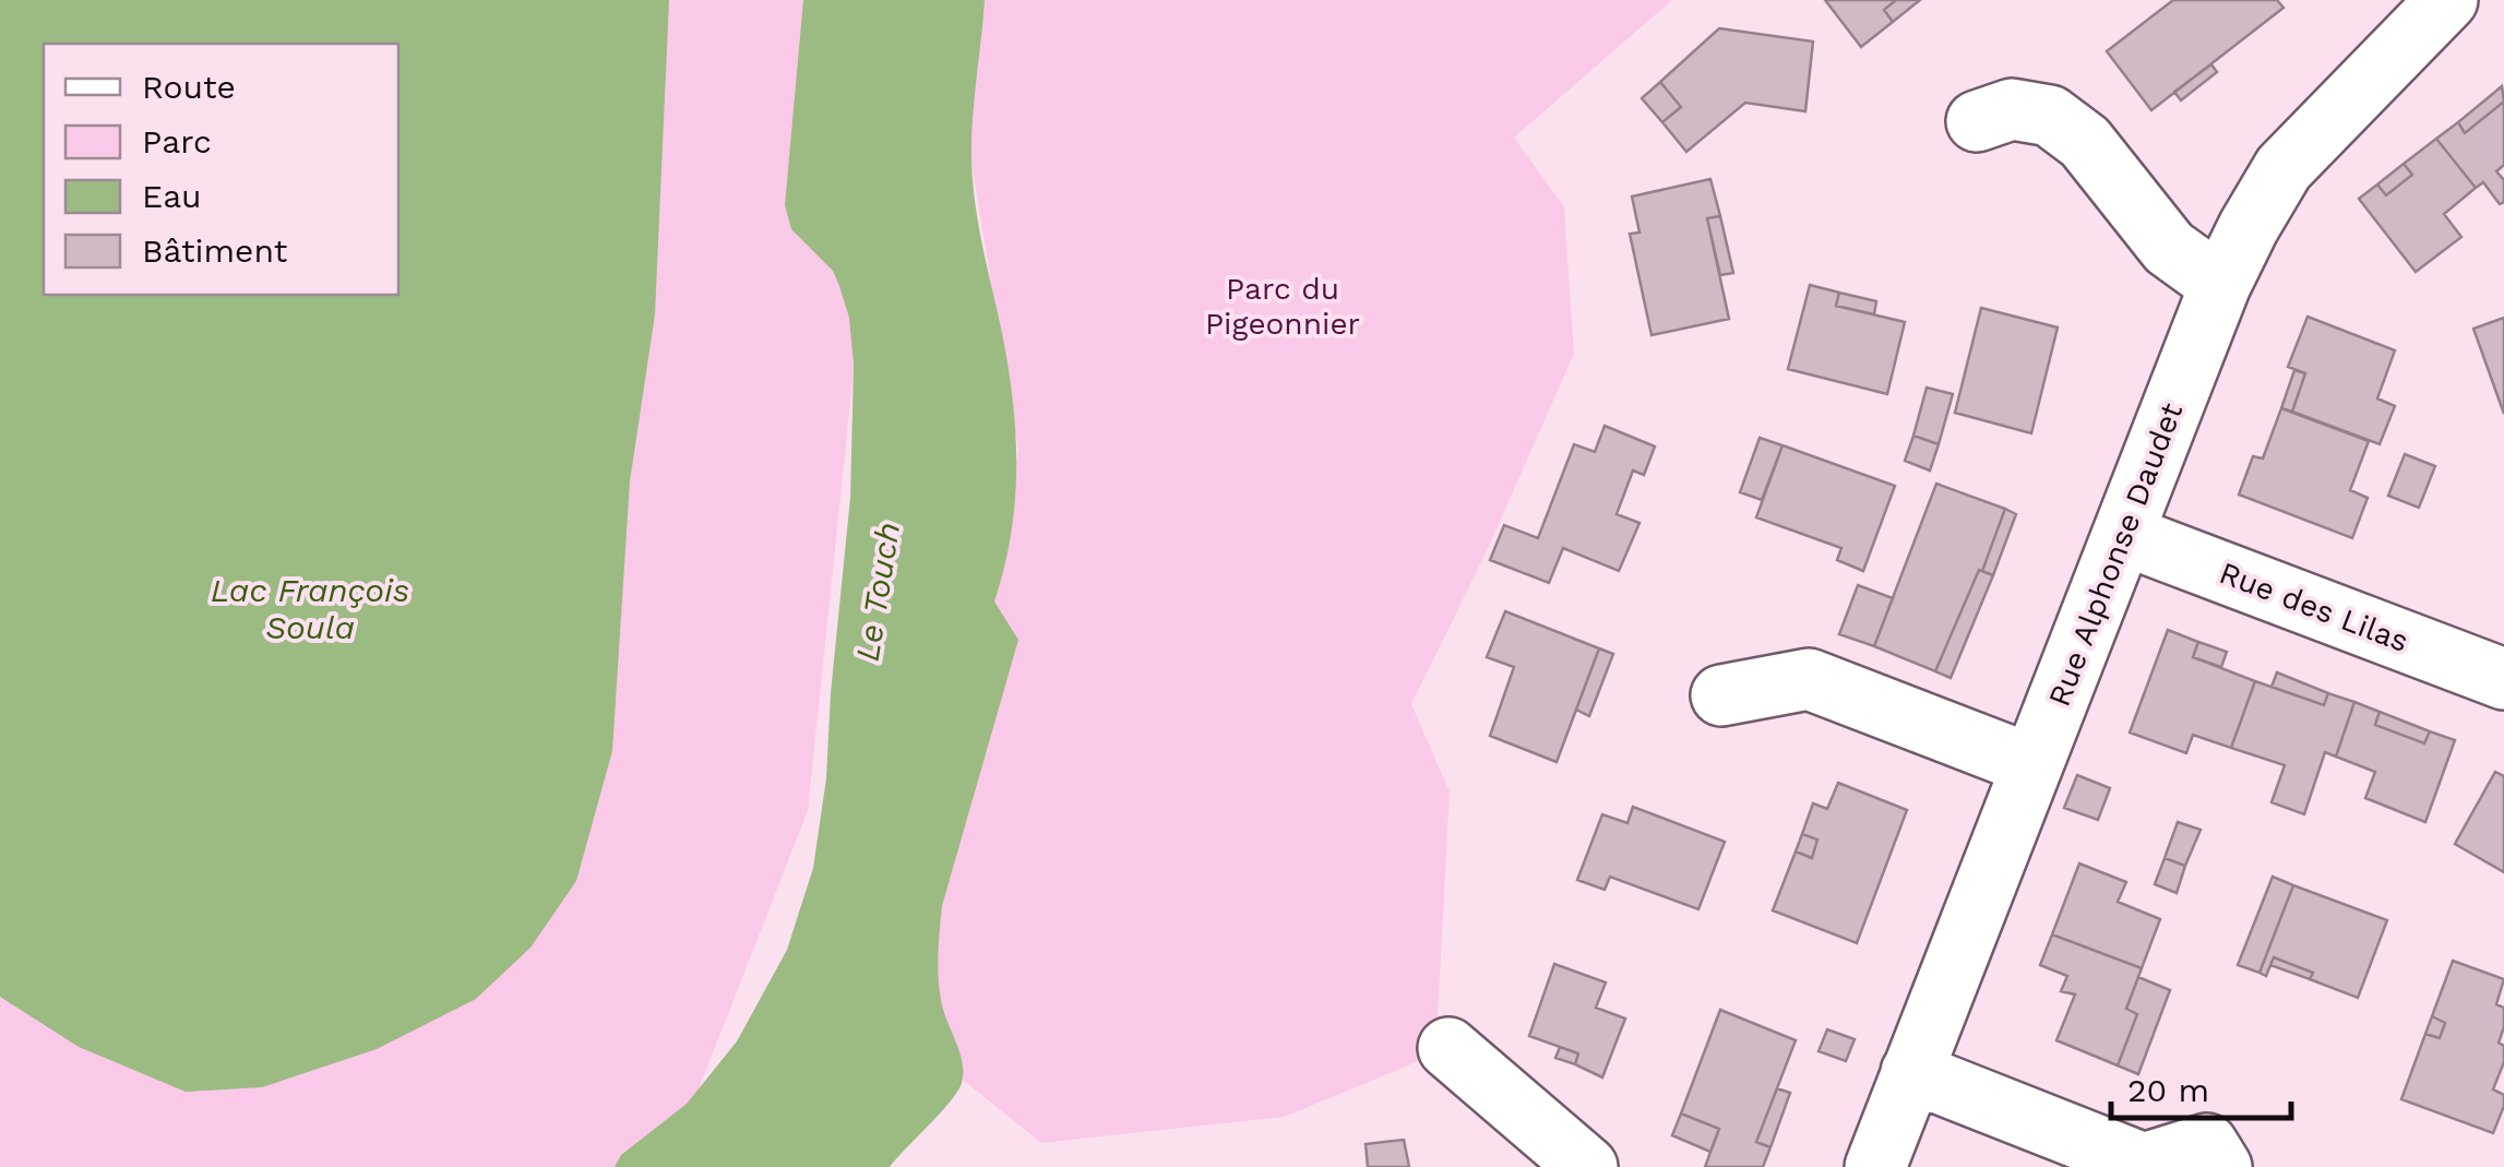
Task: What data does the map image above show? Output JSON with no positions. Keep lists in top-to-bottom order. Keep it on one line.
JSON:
{"streets":{"street":["Rue Alphonse Daudet","Rue des Lilas"]},"crossings":[["Rue Alphonse Daudet","Rue des Lilas"]],"water":["Lac François Soula","Le Touch"],"parks":["Parc du Pigeonnier"],"legend":["Route","Parc","Eau","Bâtiment"],"scale_bar":"20 m"}
